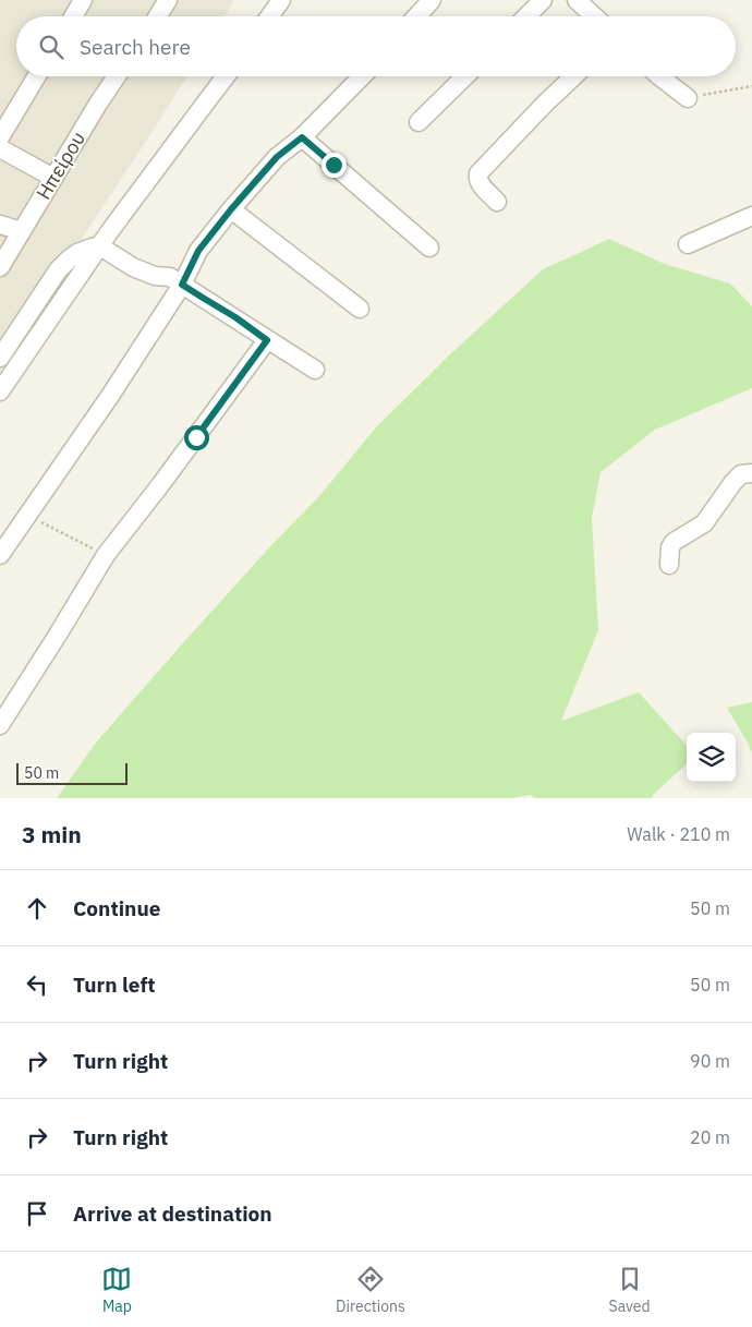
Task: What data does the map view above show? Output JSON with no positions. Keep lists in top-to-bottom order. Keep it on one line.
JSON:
{"streets":{"street":["Ηπείρου"]},"scale_bar":"50 m","page":{"search":"Search here","scale":"50 m","heading":["3 min","Walk · 210 m"],"list":[["Continue","50 m"],["Turn left","50 m"],["Turn right","90 m"],["Turn right","20 m"],"Arrive at destination"],"nav":["Map","Directions","Saved"]}}
